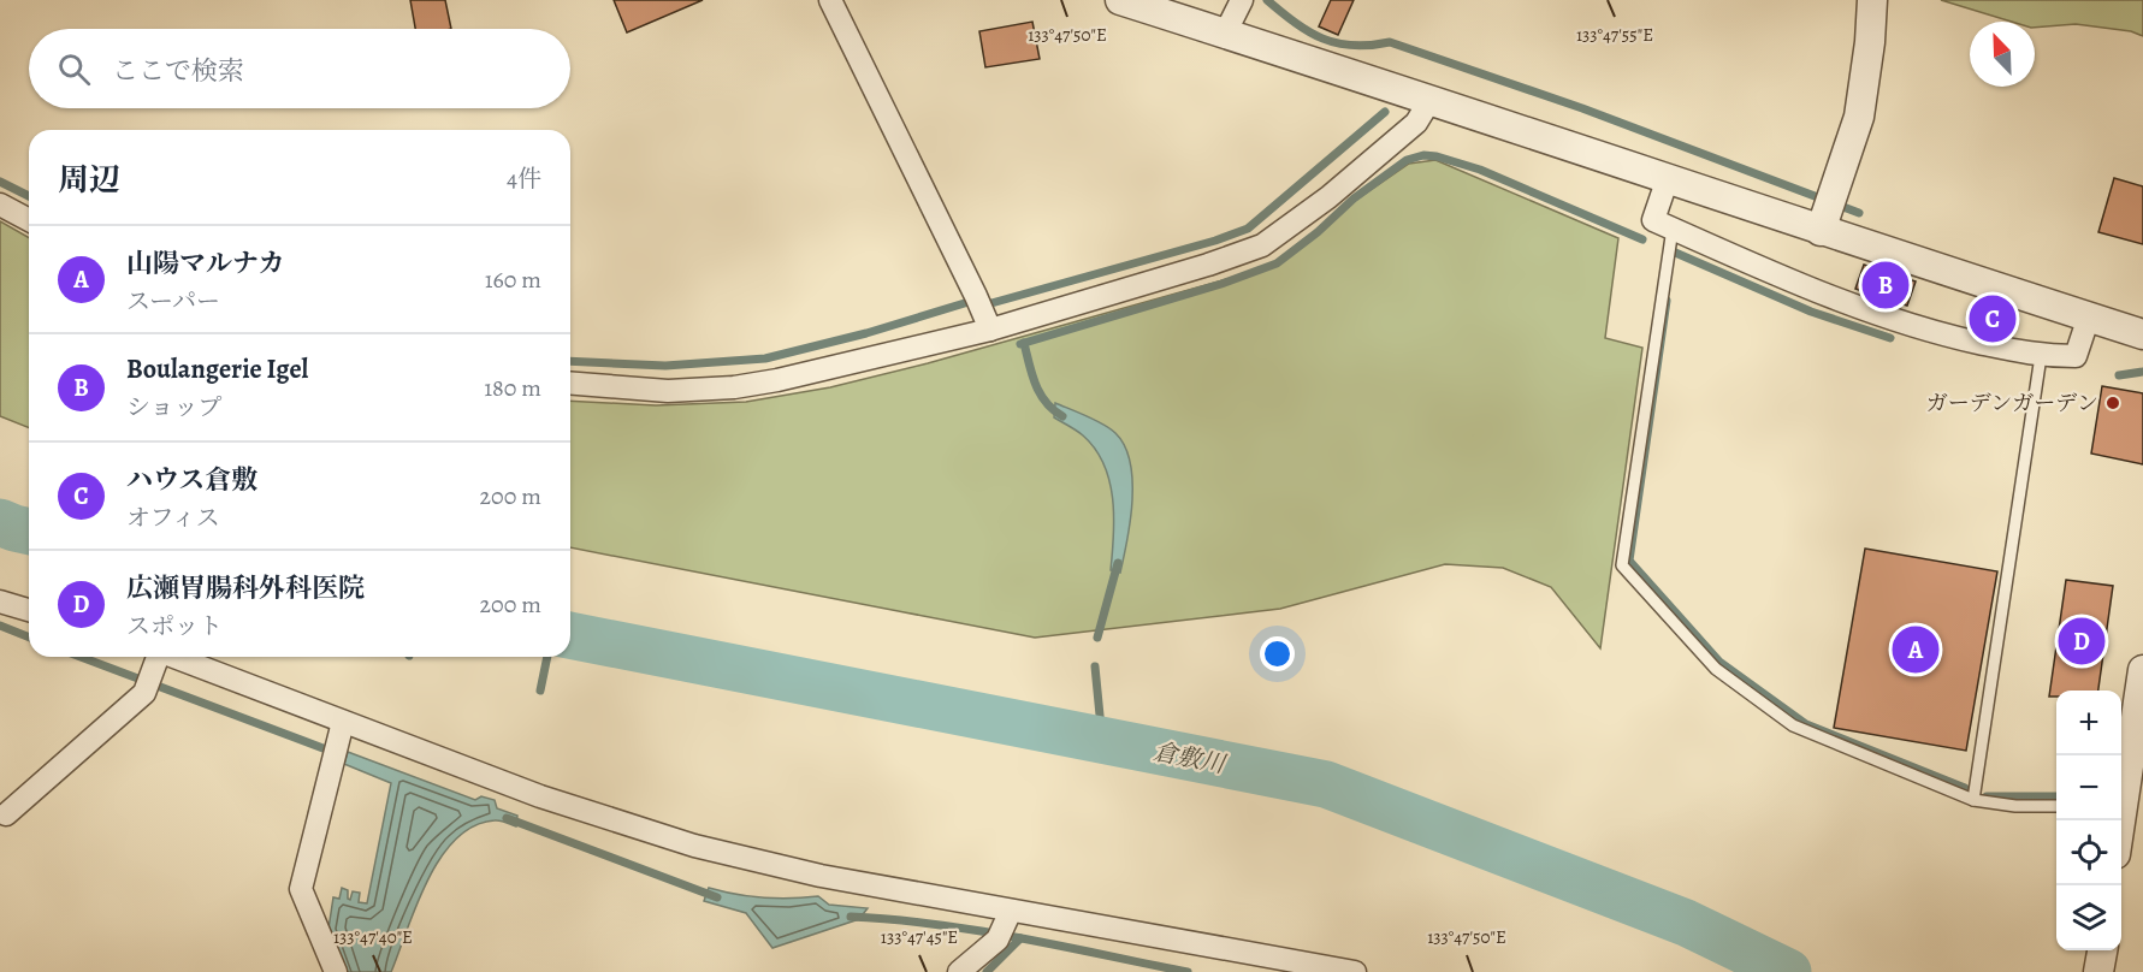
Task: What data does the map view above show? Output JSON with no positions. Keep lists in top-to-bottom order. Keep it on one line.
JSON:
{"water":["倉敷川"],"places":["ガーデンガーデン"],"north":"top left","page":{"search":"ここで検索","heading":["周辺","4件"],"list":[{"mark":"A","name":"山陽マルナカ","note":"スーパー","value":"160 m"},{"mark":"B","name":"Boulangerie Igel","note":"ショップ","value":"180 m"},{"mark":"C","name":"ハウス倉敷","note":"オフィス","value":"200 m"},{"mark":"D","name":"広瀬胃腸科外科医院","note":"スポット","value":"200 m"}],"pins":["B","C","D","A"],"map_buttons":["+","−"]},"coordinates":["133°47'55\"E","133°47'50\"E","133°47'40\"E","133°47'45\"E"]}
